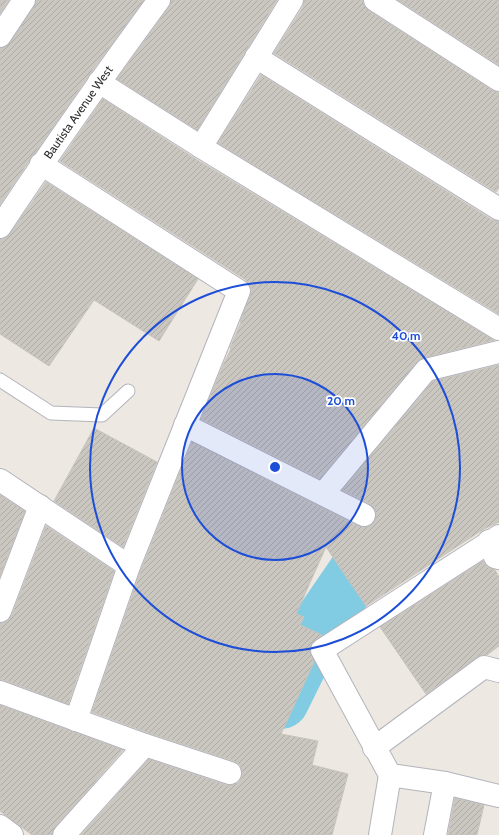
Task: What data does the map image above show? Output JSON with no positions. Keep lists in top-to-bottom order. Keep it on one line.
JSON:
{"streets":{"street":["Bautista Avenue West"]},"rings":["40 m","20 m"]}
